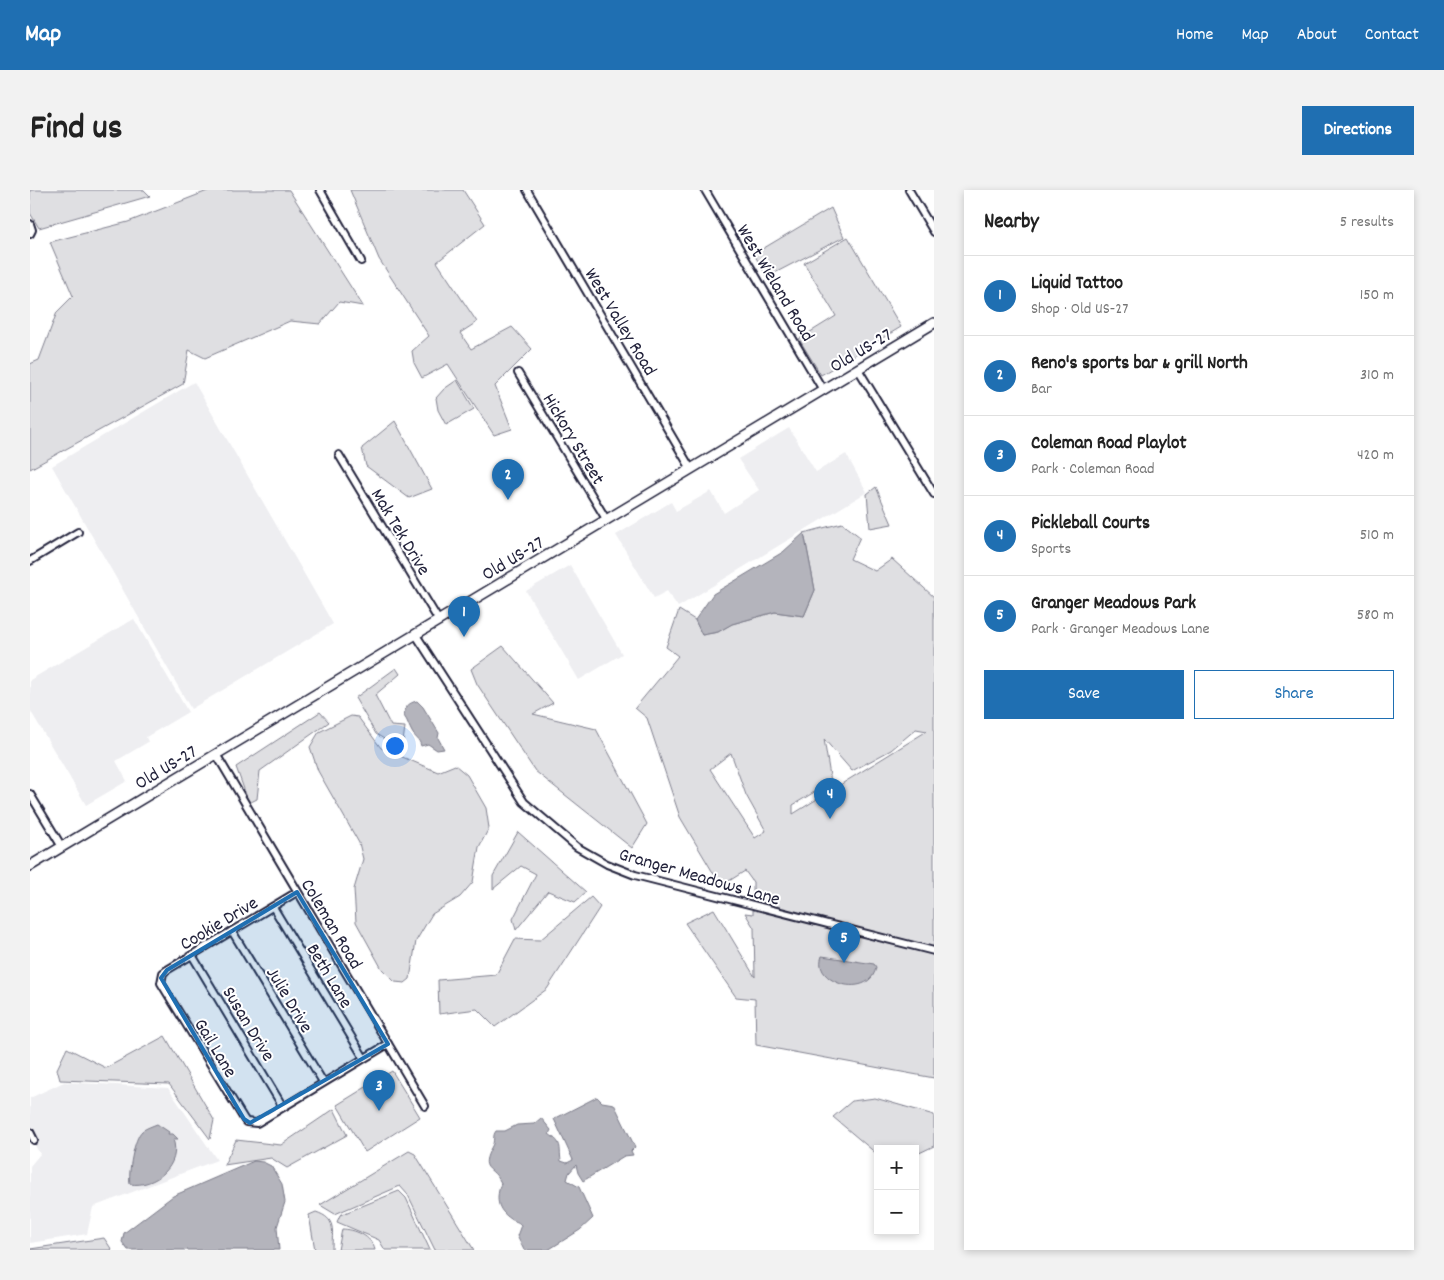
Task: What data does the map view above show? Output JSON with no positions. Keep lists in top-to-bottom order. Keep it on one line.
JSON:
{"streets":{"main road":["Old US-27"],"street":["West Wieland Road","West Valley Road","Hickory Street","Mak Tek Drive","Granger Meadows Lane","Cookie Drive","Coleman Road","Beth Lane","Julie Drive","Susan Drive","Gail Lane"]},"crossings":[["West Wieland Road","Old US-27"],["West Valley Road","Old US-27"],["Old US-27","Hickory Street"],["Old US-27","Mak Tek Drive"],["Old US-27","Granger Meadows Lane"],["Old US-27","Coleman Road"],["Cookie Drive","Coleman Road"],["Cookie Drive","Beth Lane"],["Cookie Drive","Julie Drive"],["Cookie Drive","Susan Drive"],["Cookie Drive","Gail Lane"],["Susan Drive","Gail Lane"]],"page":{"header":"Map","nav":["Home","Map","About","Contact"],"title":"Find us","buttons":["Directions",["Save","Share"]],"heading":["Nearby","5 results"],"list":[{"mark":"1","name":"Liquid Tattoo","note":"Shop · Old US-27","value":"150 m"},{"mark":"2","name":"Reno's sports bar & grill North","note":"Bar","value":"310 m"},{"mark":"3","name":"Coleman Road Playlot","note":"Park · Coleman Road","value":"420 m"},{"mark":"4","name":"Pickleball Courts","note":"Sports","value":"510 m"},{"mark":"5","name":"Granger Meadows Park","note":"Park · Granger Meadows Lane","value":"580 m"}],"pins":["2","1","4","5","3"],"map_buttons":["+","−"]}}
